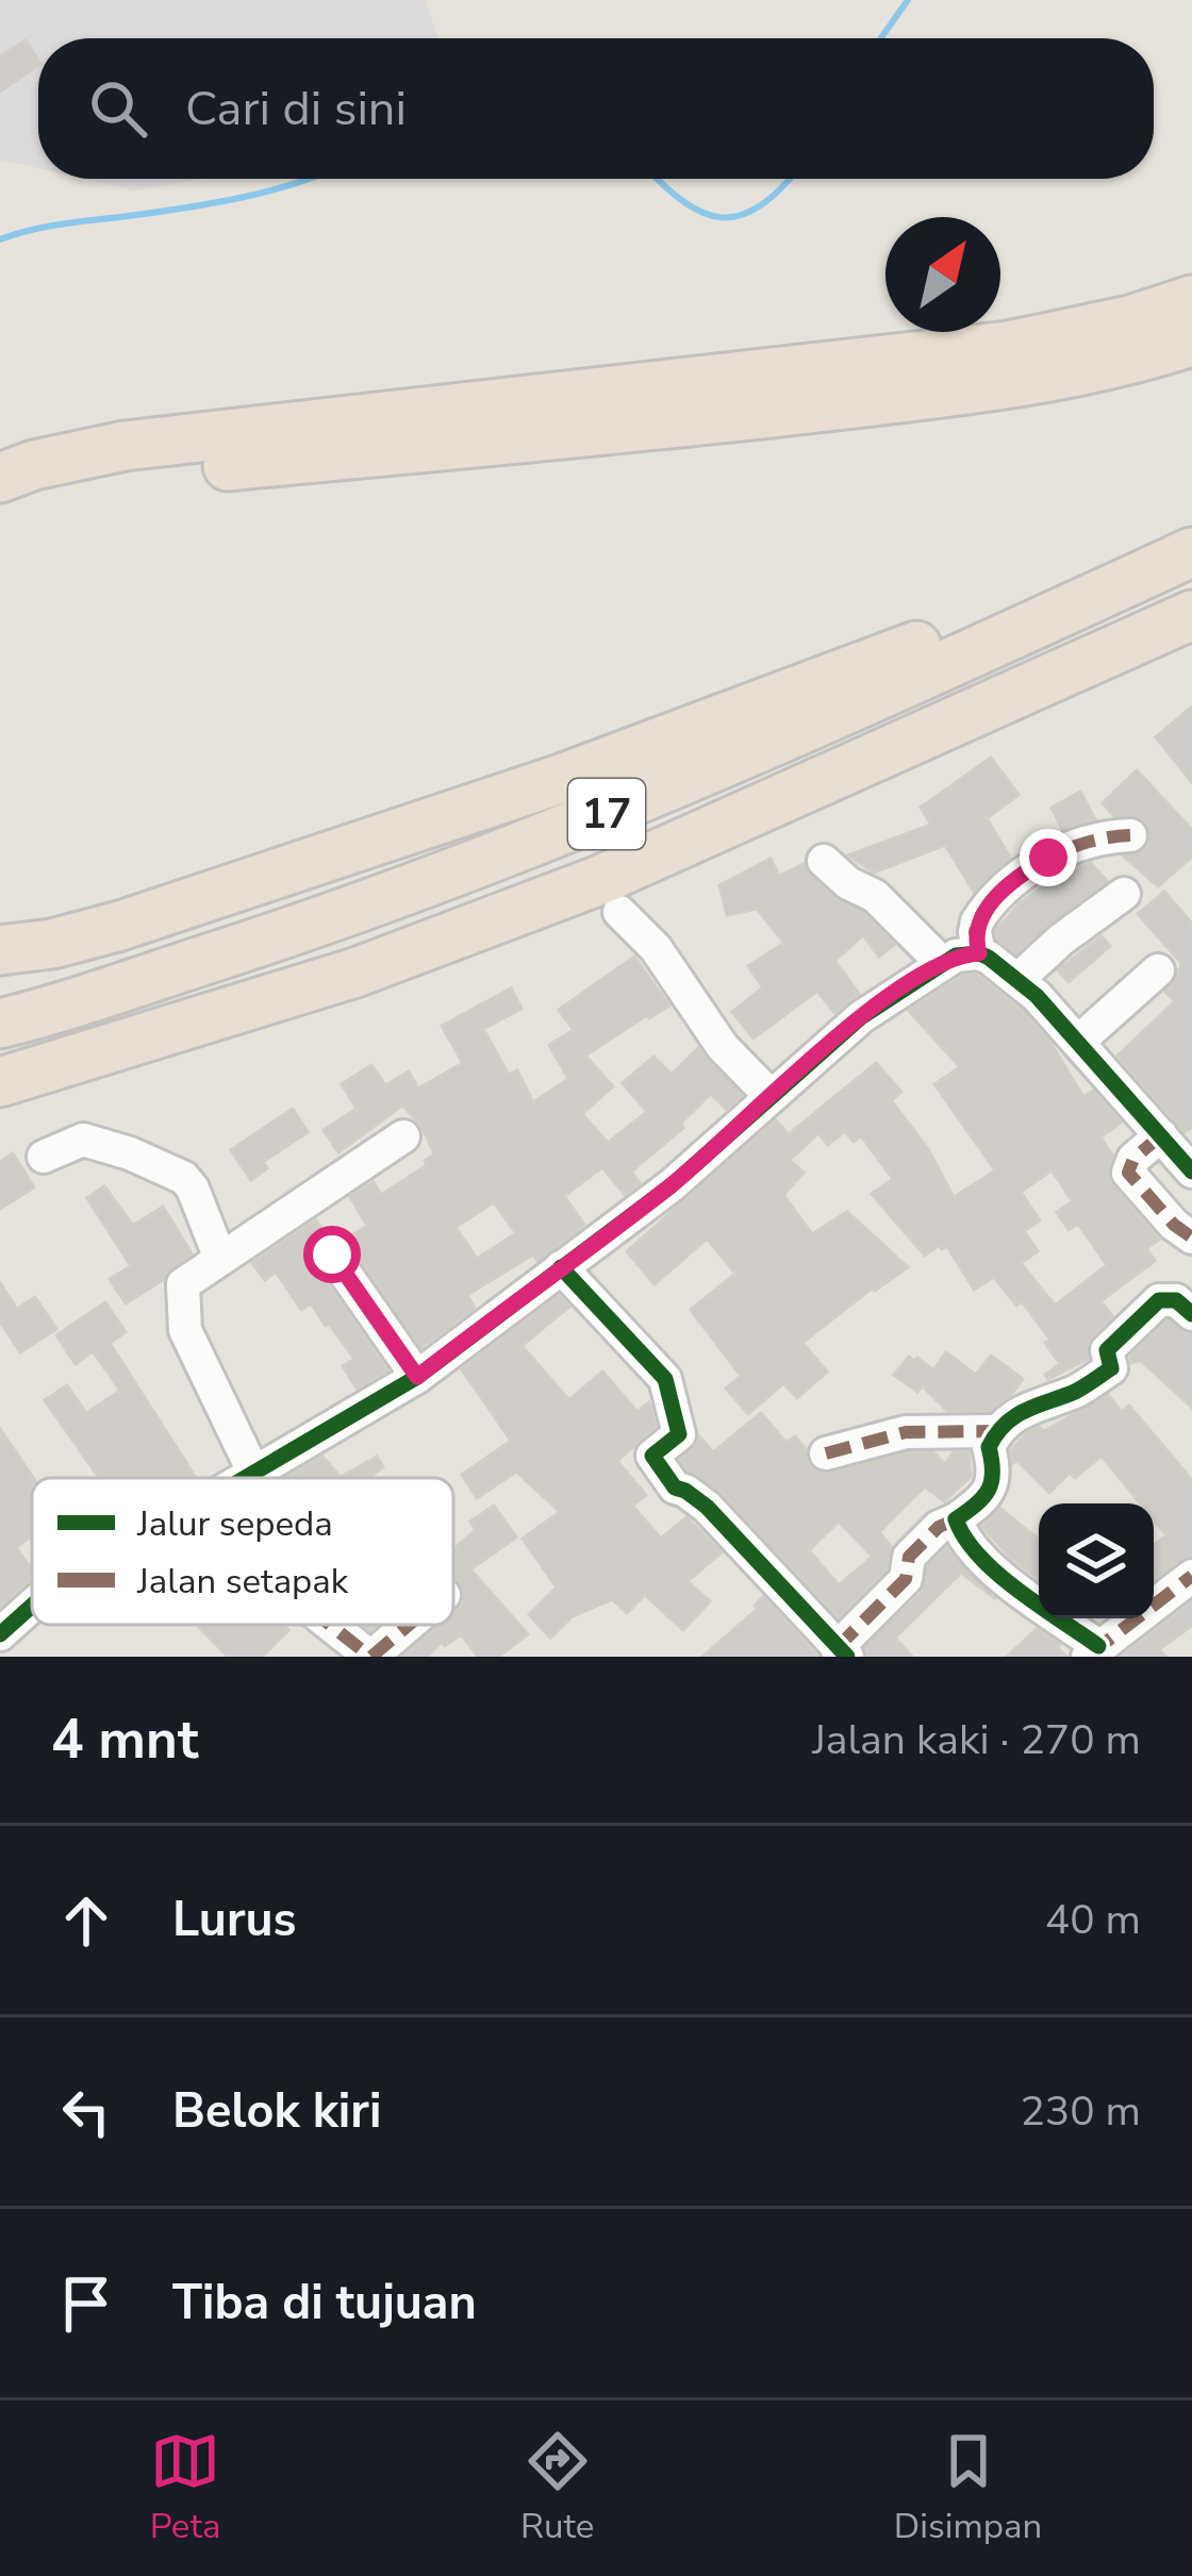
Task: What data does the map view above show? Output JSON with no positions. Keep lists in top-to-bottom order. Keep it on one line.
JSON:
{"streets":{"highway":["17"]},"legend":["Jalur sepeda","Jalan setapak"],"north":"top right","page":{"search":"Cari di sini","heading":["4 mnt","Jalan kaki · 270 m"],"list":[["Lurus","40 m"],["Belok kiri","230 m"],"Tiba di tujuan"],"nav":["Peta","Rute","Disimpan"]}}
